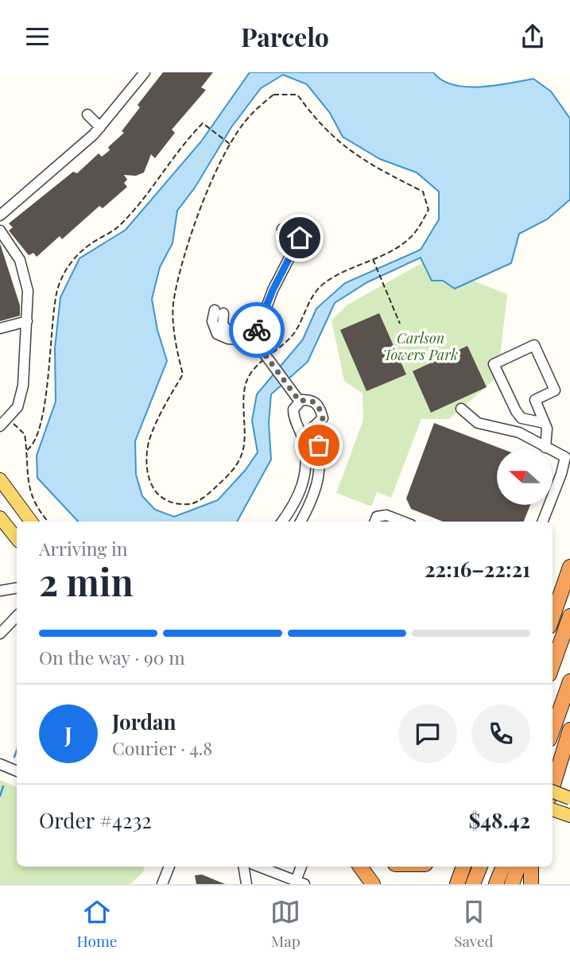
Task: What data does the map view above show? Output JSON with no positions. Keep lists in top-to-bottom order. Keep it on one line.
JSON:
{"parks":["Carlson Towers Park"],"north":"left","page":{"header":"Parcelo","heading":["2 min","Arriving in","22:16–22:21"],"panel":["Jordan","Courier · 4.8","Order #4232","$48.42"],"bar":"On the way · 90 m","round":"J","tabs":["Home","Map","Saved"]}}
